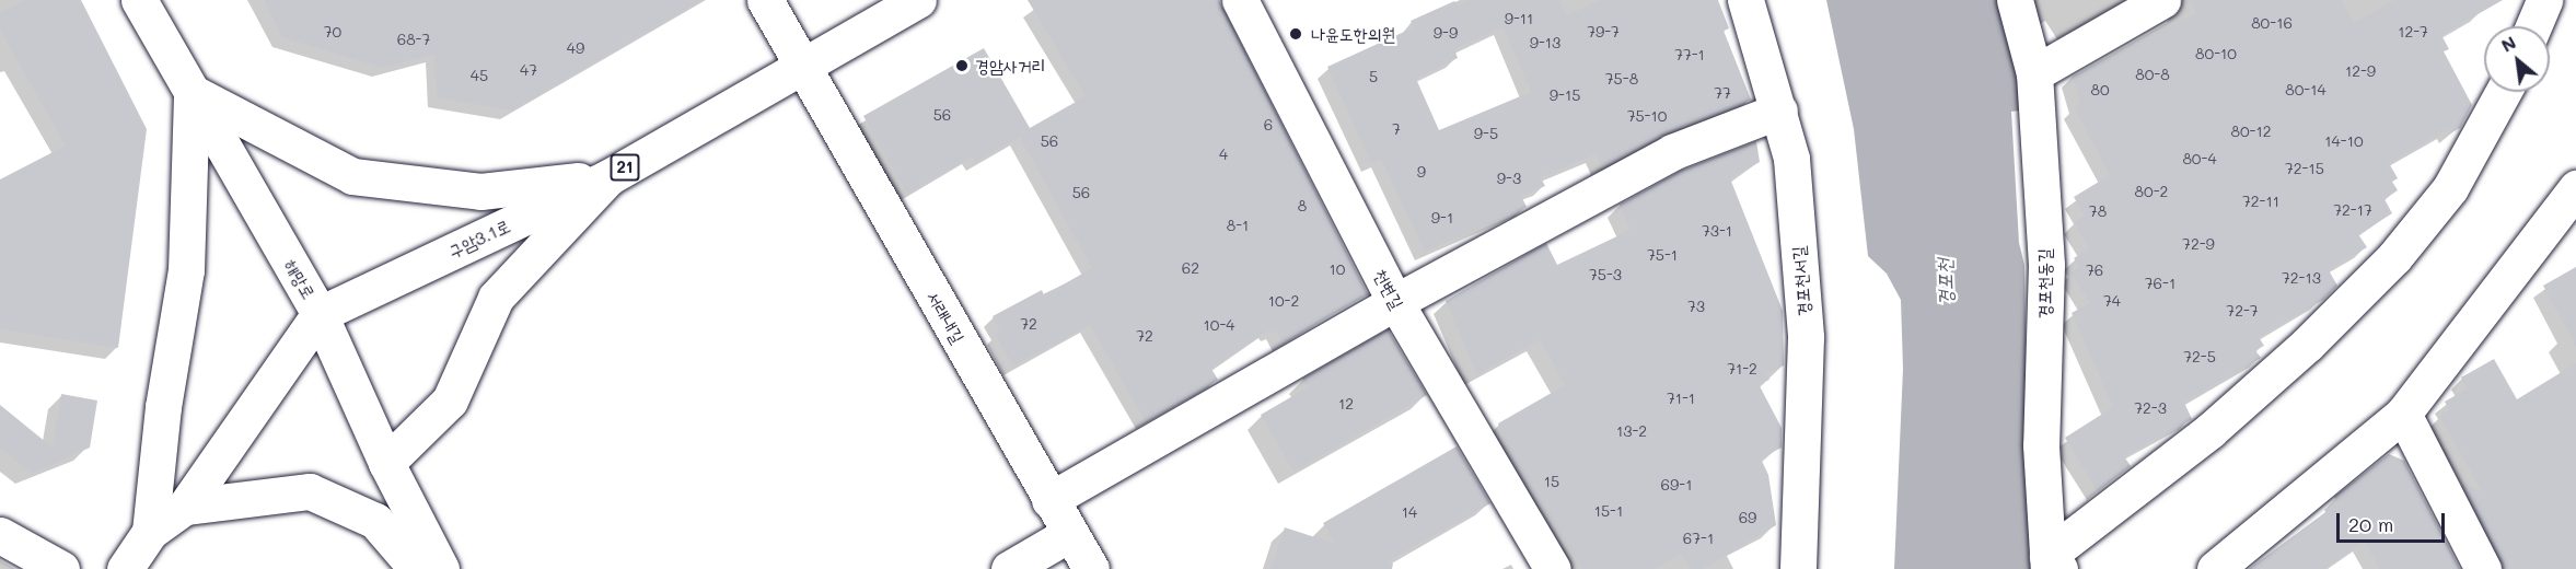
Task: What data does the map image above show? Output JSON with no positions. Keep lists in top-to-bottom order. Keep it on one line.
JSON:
{"streets":{"street":["21","구암3.1로","해망로","경포천서길","경포천동길","천변길","서래내길"]},"crossings":[["구암3.1로","해망로"],["구암3.1로","서래내길"]],"water":["경포천"],"places":["나윤도한의원","경암사거리"],"house_numbers":["9-11","80-16","70","79-7","12-7","9-9","68-7","9-13","49","80-10","77-1","47","12-9","80-8","45","5","75-8","80","80-14","77","9-15","56","75-10","6","7","80-12","9-5","56","14-10","4","80-4","72-15","9","9-3","80-2","56","72-11","8","72-17","78","9-1","8-1","73-1","72-9","75-1","62","10","76","75-3","72-13","76-1","10-2","74","73","72-7","72","10-4","72","72-5","71-2","71-1","12","72-3","13-2","15","69-1","15-1","14","69","67-1"],"scale_bar":"20 m","north":"top left"}
